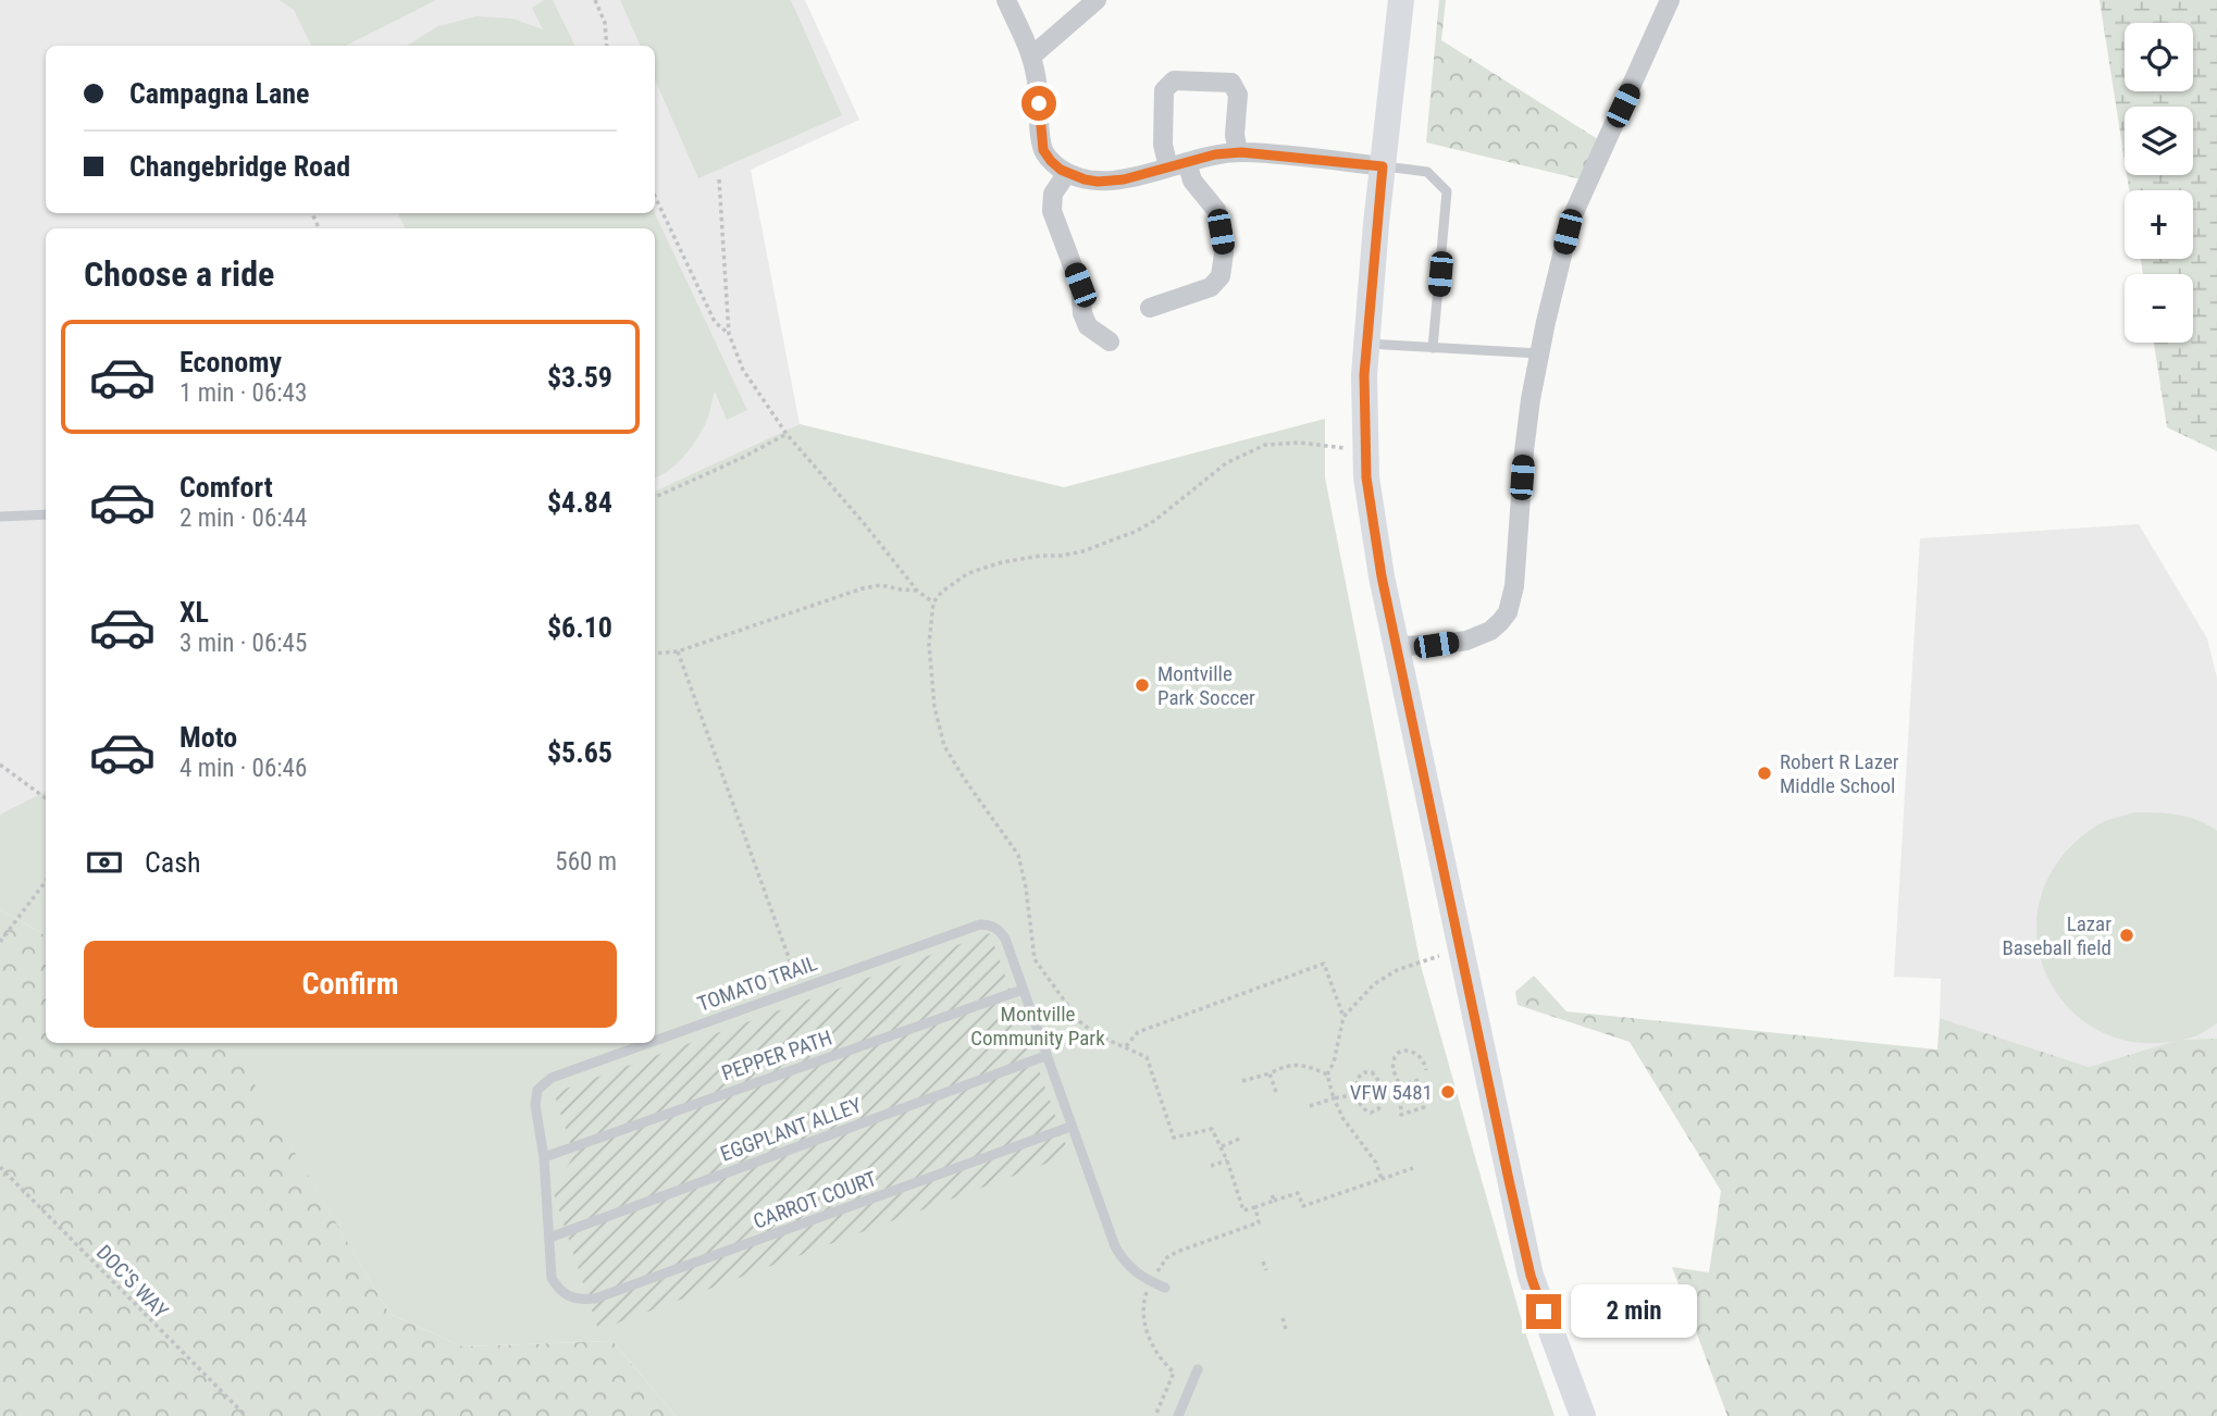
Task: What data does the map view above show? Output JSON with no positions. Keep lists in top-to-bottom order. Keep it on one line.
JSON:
{"streets":{"lane":["TOMATO TRAIL","PEPPER PATH","EGGPLANT ALLEY","CARROT COURT"],"path":["DOC'S WAY"]},"crossings":[["TOMATO TRAIL","PEPPER PATH"],["EGGPLANT ALLEY","CARROT COURT"]],"parks":["Montville Community Park"],"places":["Montville Park Soccer","Robert R Lazer Middle School","Lazar Baseball field","VFW 5481"],"page":{"map_buttons":["+","−"],"banner":["Campagna Lane","Changebridge Road"],"heading":"Choose a ride","list":[{"name":"Economy","note":"1 min · 06:43","value":"$3.59"},{"name":"Comfort","note":"2 min · 06:44","value":"$4.84"},{"name":"XL","note":"3 min · 06:45","value":"$6.10"},{"name":"Moto","note":"4 min · 06:46","value":"$5.65"}],"pay":["Cash","560 m"],"buttons":"Confirm","bubble":"2 min"}}
